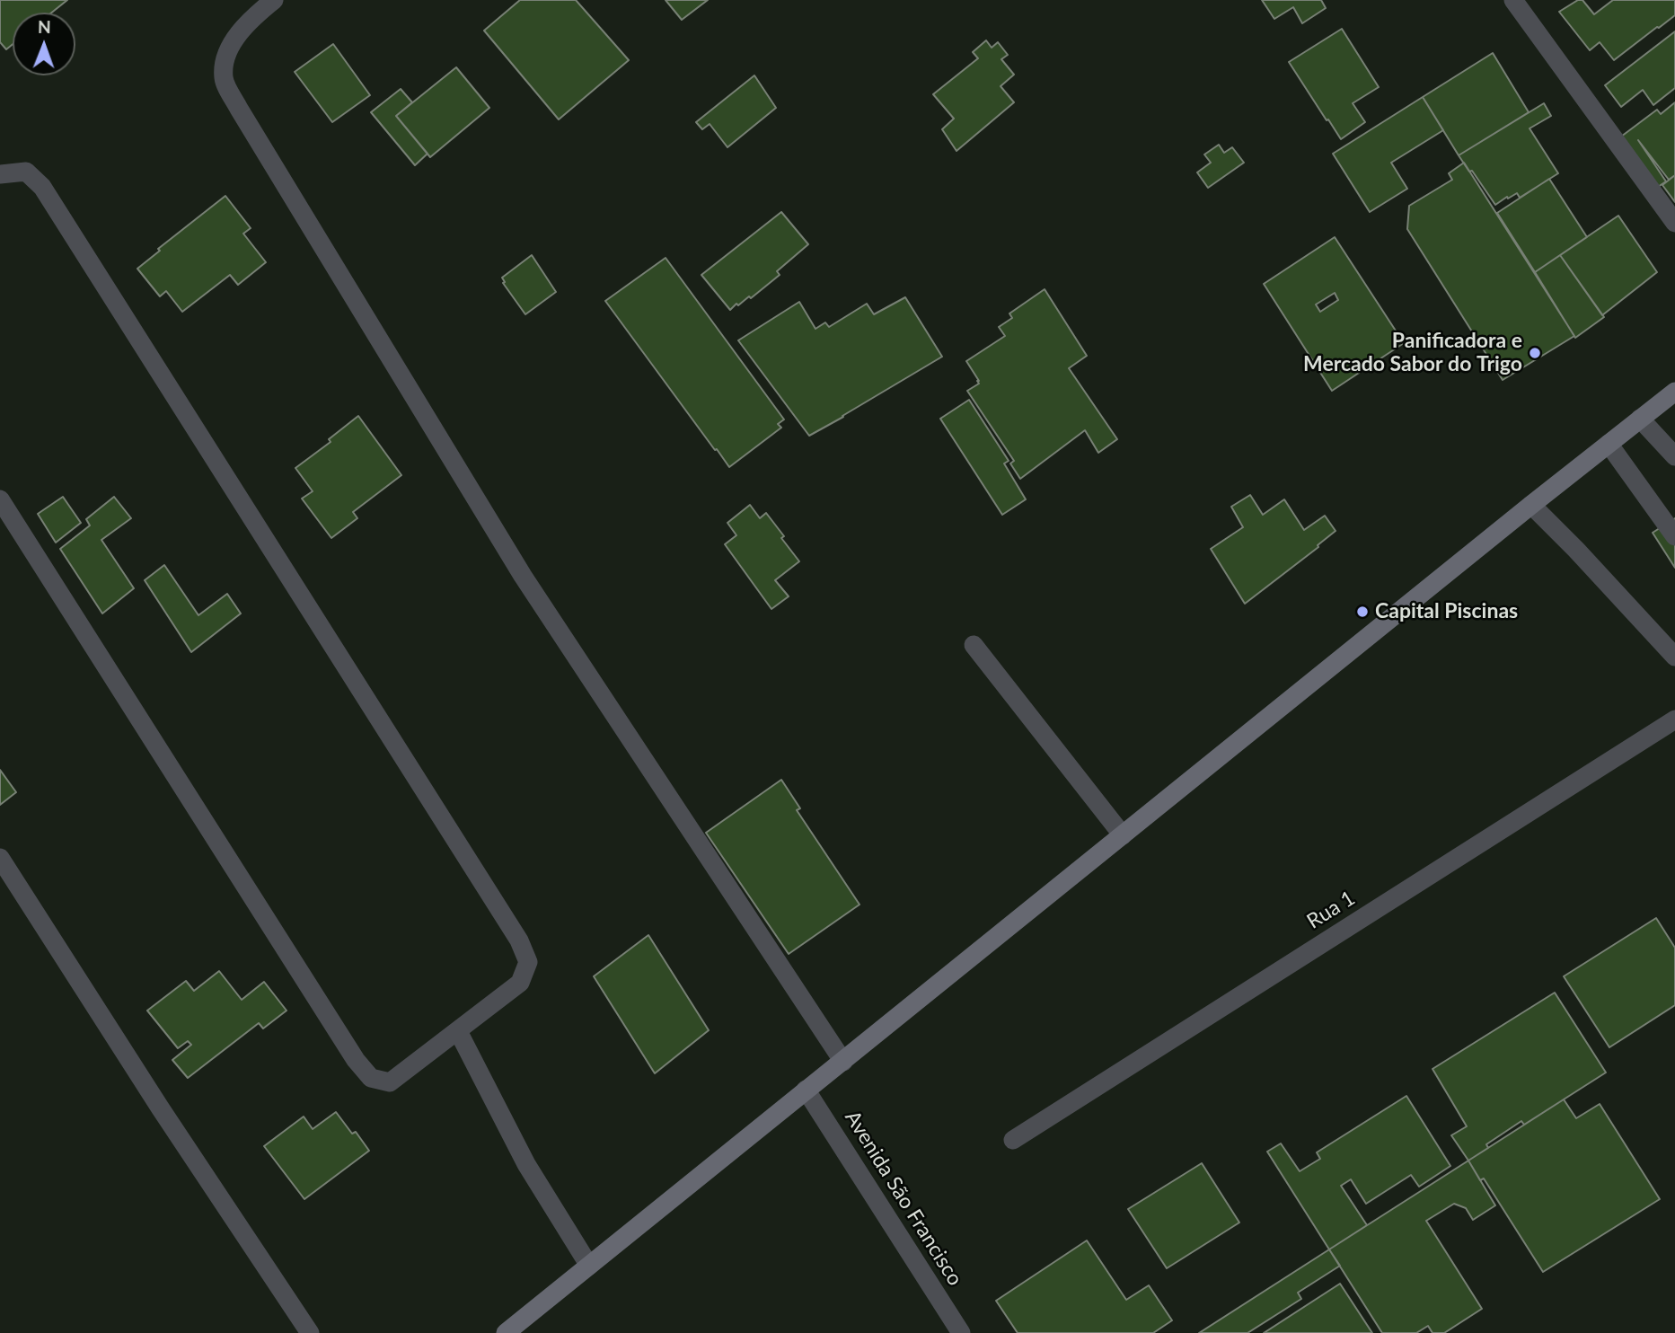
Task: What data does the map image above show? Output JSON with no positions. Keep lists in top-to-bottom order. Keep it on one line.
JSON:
{"streets":{"street":["Rua 1","Avenida São Francisco"]},"places":["Panificadora e Mercado Sabor do Trigo","Capital Piscinas"],"north":"top"}
